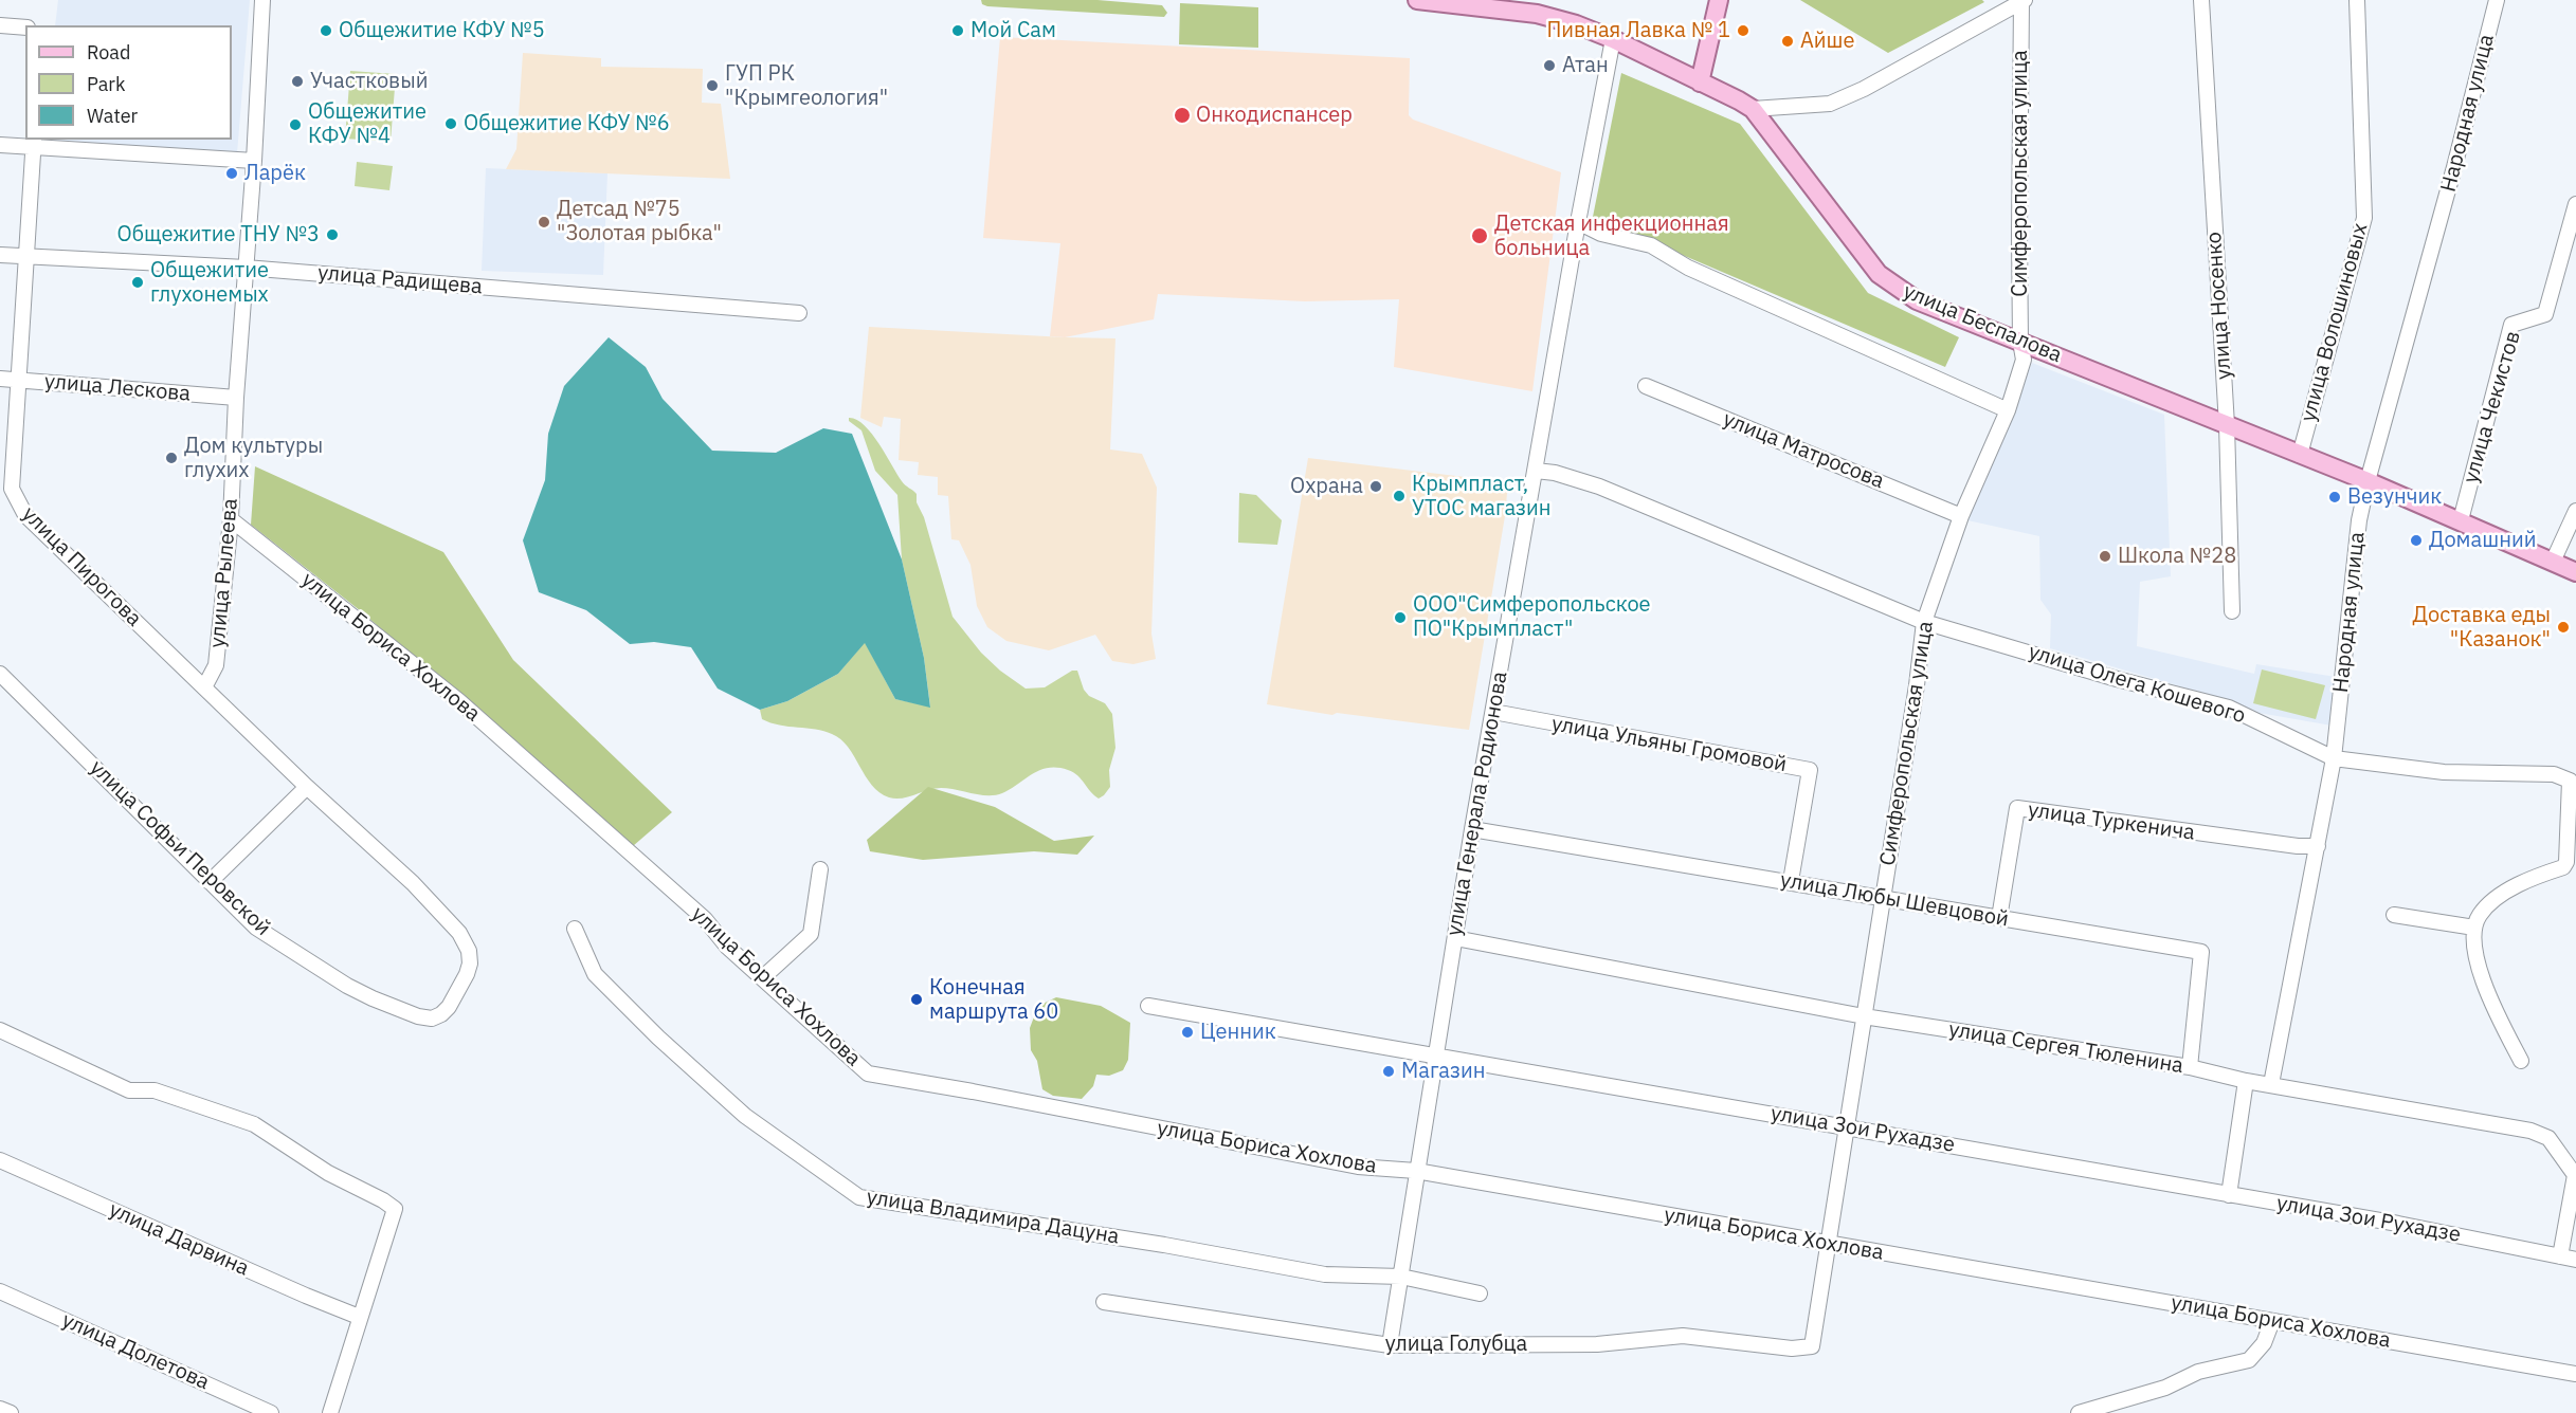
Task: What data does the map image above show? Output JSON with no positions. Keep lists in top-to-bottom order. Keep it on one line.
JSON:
{"streets":{"main road":["улица Беспалова"],"street":["Народная улица","Симферопольская улица","улица Радищева","улица Носенко","улица Волошиновых","улица Лескова","улица Чекистов","улица Матросова","улица Пирогова","улица Рылеева","улица Бориса Хохлова","улица Олега Кошевого","улица Ульяны Громовой","улица Генерала Родионова","улица Туркенича","улица Софьи Перовской","улица Любы Шевцовой","улица Сергея Тюленина","улица Зои Рухадзе","улица Владимира Дацуна","улица Дарвина","улица Голубца","улица Долетова"]},"crossings":[["Народная улица","улица Беспалова"],["Народная улица","улица Олега Кошевого"],["Народная улица","улица Туркенича"],["Народная улица","улица Сергея Тюленина"],["Симферопольская улица","улица Беспалова"],["Симферопольская улица","улица Матросова"],["Симферопольская улица","улица Бориса Хохлова"],["Симферопольская улица","улица Олега Кошевого"],["Симферопольская улица","улица Любы Шевцовой"],["Симферопольская улица","улица Сергея Тюленина"],["Симферопольская улица","улица Зои Рухадзе"],["Симферопольская улица","улица Голубца"],["улица Радищева","улица Пирогова"],["улица Радищева","улица Рылеева"],["улица Носенко","улица Беспалова"],["улица Волошиновых","улица Беспалова"],["улица Беспалова","улица Чекистов"],["улица Беспалова","улица Генерала Родионова"],["улица Лескова","улица Пирогова"],["улица Лескова","улица Рылеева"],["улица Пирогова","улица Рылеева"],["улица Пирогова","улица Софьи Перовской"],["улица Рылеева","улица Бориса Хохлова"],["улица Бориса Хохлова","улица Генерала Родионова"],["улица Олега Кошевого","улица Генерала Родионова"],["улица Ульяны Громовой","улица Генерала Родионова"],["улица Ульяны Громовой","улица Любы Шевцовой"],["улица Генерала Родионова","улица Любы Шевцовой"],["улица Генерала Родионова","улица Сергея Тюленина"],["улица Генерала Родионова","улица Зои Рухадзе"],["улица Генерала Родионова","улица Владимира Дацуна"],["улица Генерала Родионова","улица Голубца"],["улица Туркенича","улица Любы Шевцовой"],["улица Любы Шевцовой","улица Сергея Тюленина"],["улица Сергея Тюленина","улица Зои Рухадзе"]],"places":["Общежитие КФУ №5","Мой Сам","Пивная Лавка № 1","Айше","Атан","Участковый","ГУП РК \"Крымгеология\"","Онкодиспансер","Общежитие КФУ №6","Общежитие КФУ №4","Ларёк","Детсад №75 \"Золотая рыбка\"","Общежитие ТНУ №3","Детская инфекционная больница","Общежитие глухонемых","Дом культуры глухих","Охрана","Крымпласт, УТОС магазин","Везунчик","Домашний","Школа №28","ООО\"Симферопольское ПО\"Крымпласт\"","Доставка еды \"Казанок\"","Конечная маршрута 60","Ценник","Магазин"],"legend":["Road","Park","Water"]}
